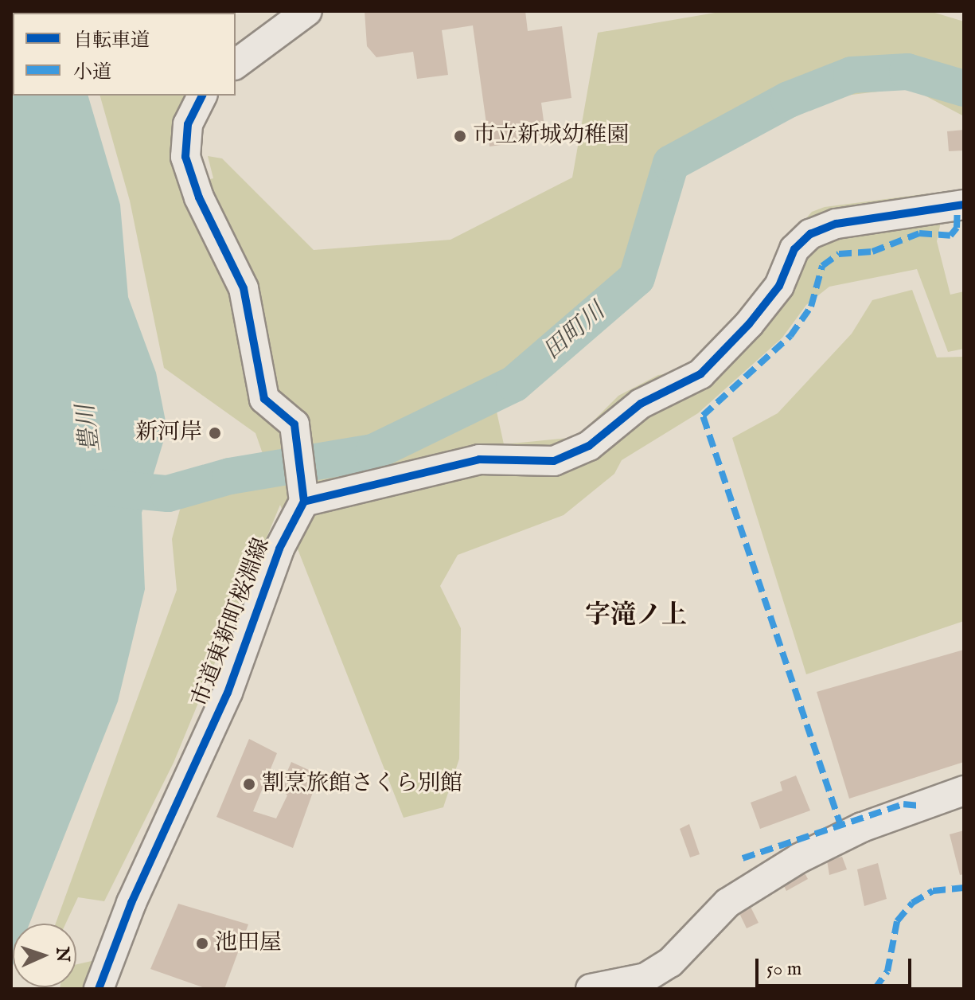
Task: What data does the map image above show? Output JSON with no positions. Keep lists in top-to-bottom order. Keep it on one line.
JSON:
{"streets":{"street":["市道東新町桜淵線"]},"districts":["字滝ノ上"],"water":["田町川","豊川"],"places":["市立新城幼稚園","新河岸","割烹旅館さくら別館","池田屋"],"legend":["自転車道","小道"],"scale_bar":"50 m","north":"right"}
